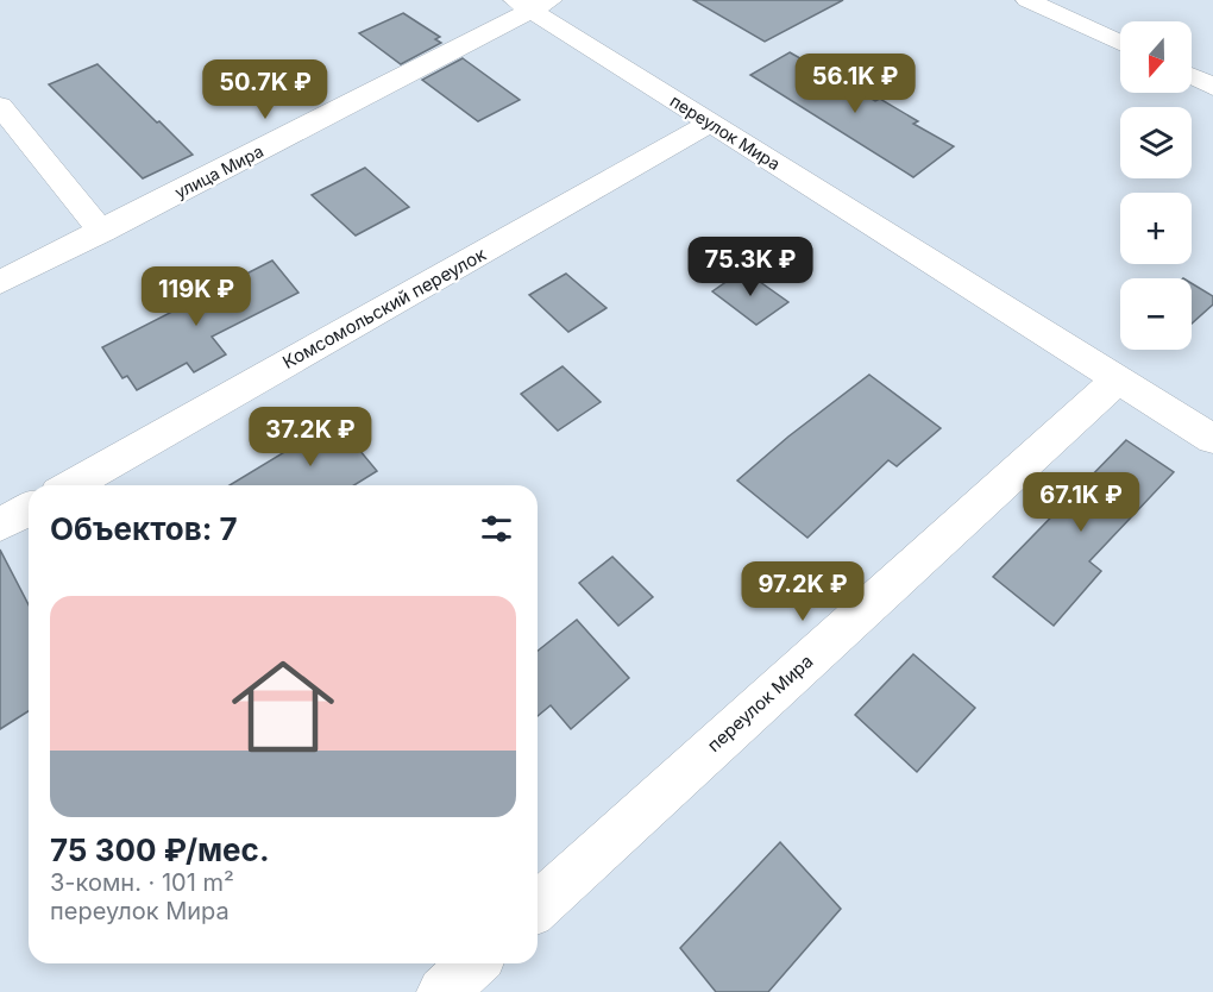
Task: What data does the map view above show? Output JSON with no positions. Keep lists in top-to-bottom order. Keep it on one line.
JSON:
{"streets":{"street":["переулок Мира","улица Мира","Комсомольский переулок"]},"crossings":[["переулок Мира","улица Мира"],["переулок Мира","Комсомольский переулок"]],"north":"bottom","page":{"map_buttons":["+","−"],"price":["56.1K ₽","50.7K ₽","75.3K ₽","119K ₽","37.2K ₽","67.1K ₽","97.2K ₽"],"heading":"Объектов: 7","list":[{"name":"75 300 ₽/мес.","note":"3-комн. · 101 m² · переулок Мира"}]}}
